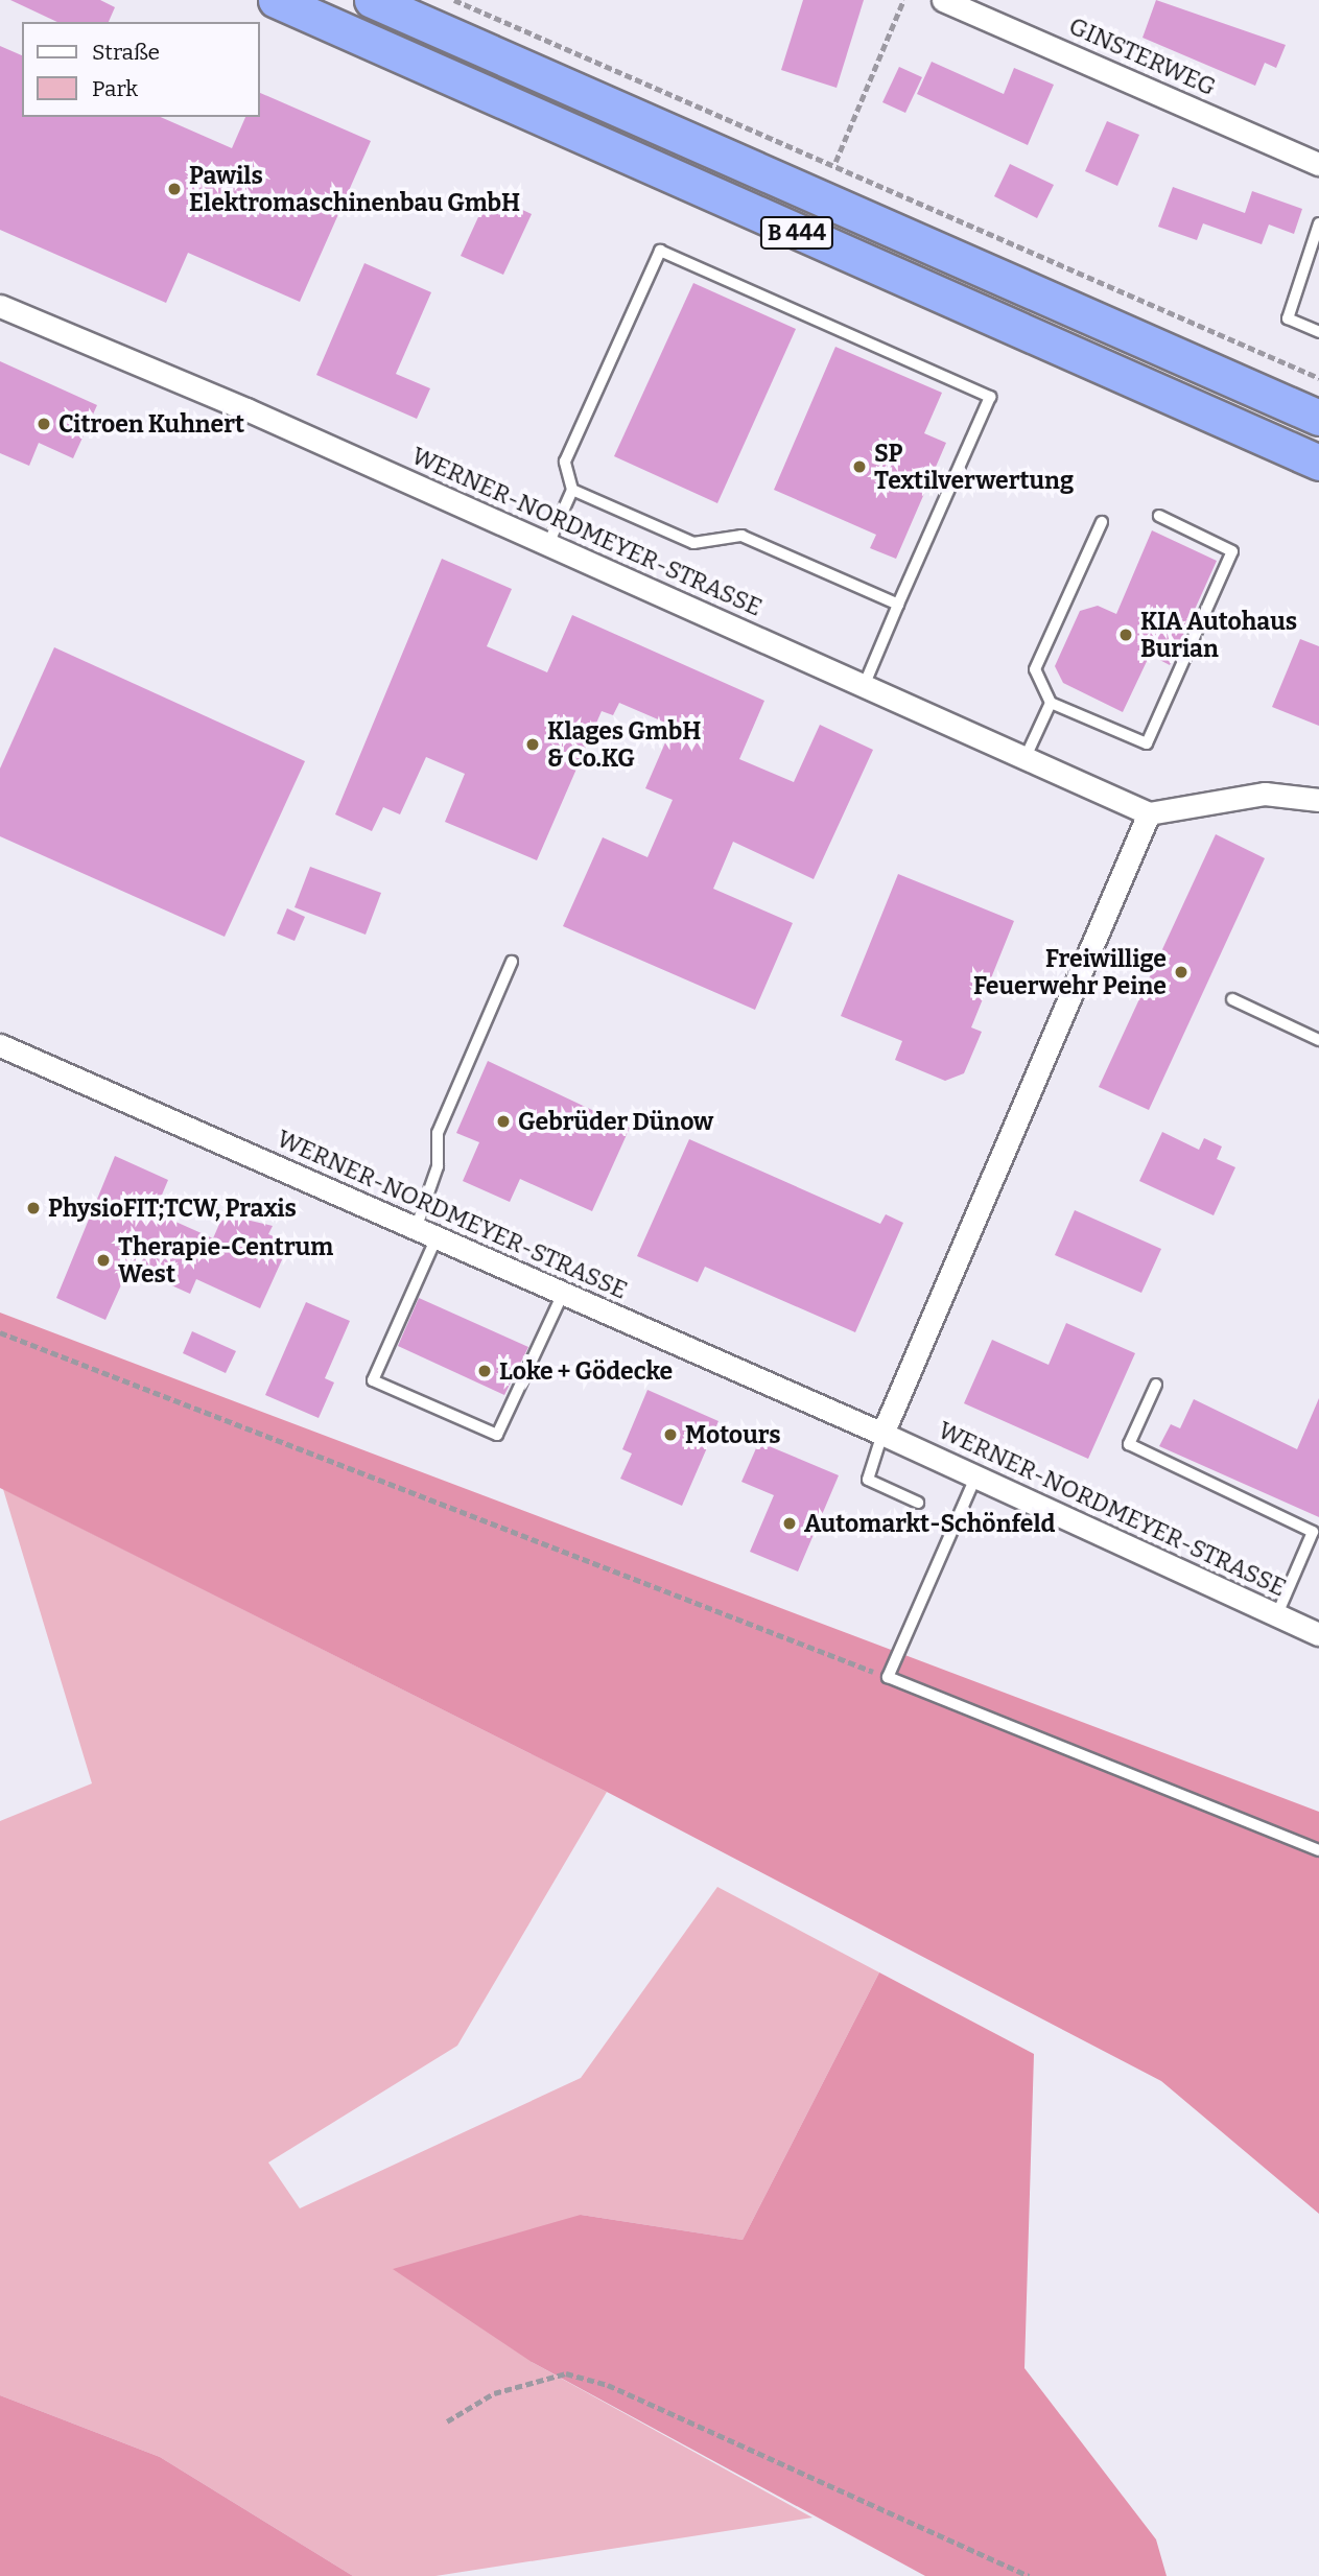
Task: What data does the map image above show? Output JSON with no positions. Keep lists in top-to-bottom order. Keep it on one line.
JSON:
{"streets":{"highway":["B 444"],"street":["GINSTERWEG","WERNER-NORDMEYER-STRASSE"]},"places":["Pawils Elektromaschinenbau GmbH","Citroen Kuhnert","SP Textilverwertung","KIA Autohaus Burian","Klages GmbH & Co.KG","Freiwillige Feuerwehr Peine","Gebrüder Dünow","PhysioFIT;TCW, Praxis","Therapie-Centrum West","Loke + Gödecke","Motours","Automarkt-Schönfeld"],"legend":["Straße","Park"]}
